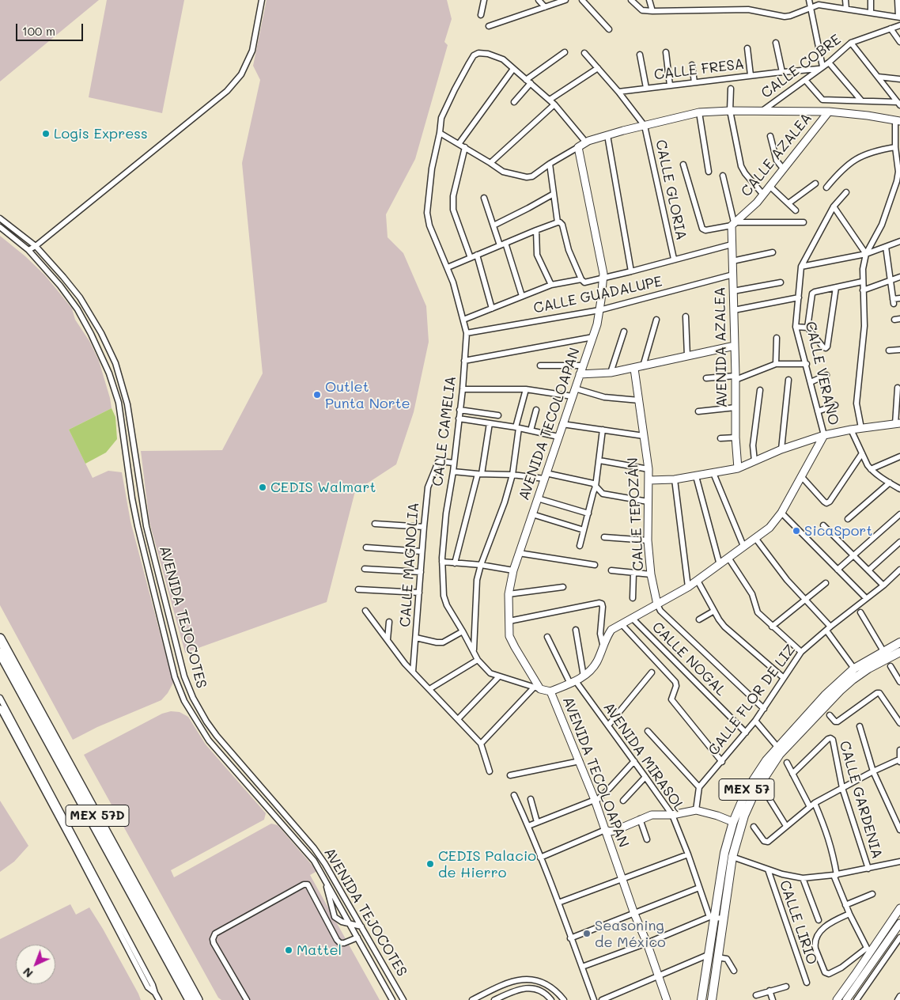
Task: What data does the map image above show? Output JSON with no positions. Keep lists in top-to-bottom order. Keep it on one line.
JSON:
{"streets":{"highway":["MEX 57D"],"main road":["MEX 57"],"street":["CALLE COBRE","CALLE FRESA","CALLE AZALEA","CALLE GLORIA","CALLE GUADALUPE","AVENIDA AZALEA","CALLE VERANO","AVENIDA TECOLOAPAN","CALLE CAMELIA","CALLE TEPOZÁN","CALLE MAGNOLIA","AVENIDA TEJOCOTES","CALLE NOGAL","CALLE FLOR DE LIZ","AVENIDA MIRASOL","CALLE GARDENIA","CALLE LIRIO"]},"crossings":[["CALLE COBRE","CALLE FRESA"],["CALLE AZALEA","AVENIDA AZALEA"],["CALLE GUADALUPE","AVENIDA AZALEA"],["CALLE GUADALUPE","AVENIDA TECOLOAPAN"],["CALLE GUADALUPE","CALLE CAMELIA"],["AVENIDA TECOLOAPAN","CALLE CAMELIA"],["CALLE CAMELIA","CALLE MAGNOLIA"],["CALLE NOGAL","CALLE FLOR DE LIZ"],["AVENIDA MIRASOL","MEX 57"]],"places":["Logis Express","Outlet Punta Norte","CEDIS Walmart","SicaSport","CEDIS Palacio de Hierro","Seasoning de México","Mattel"],"scale_bar":"100 m","north":"bottom left"}
